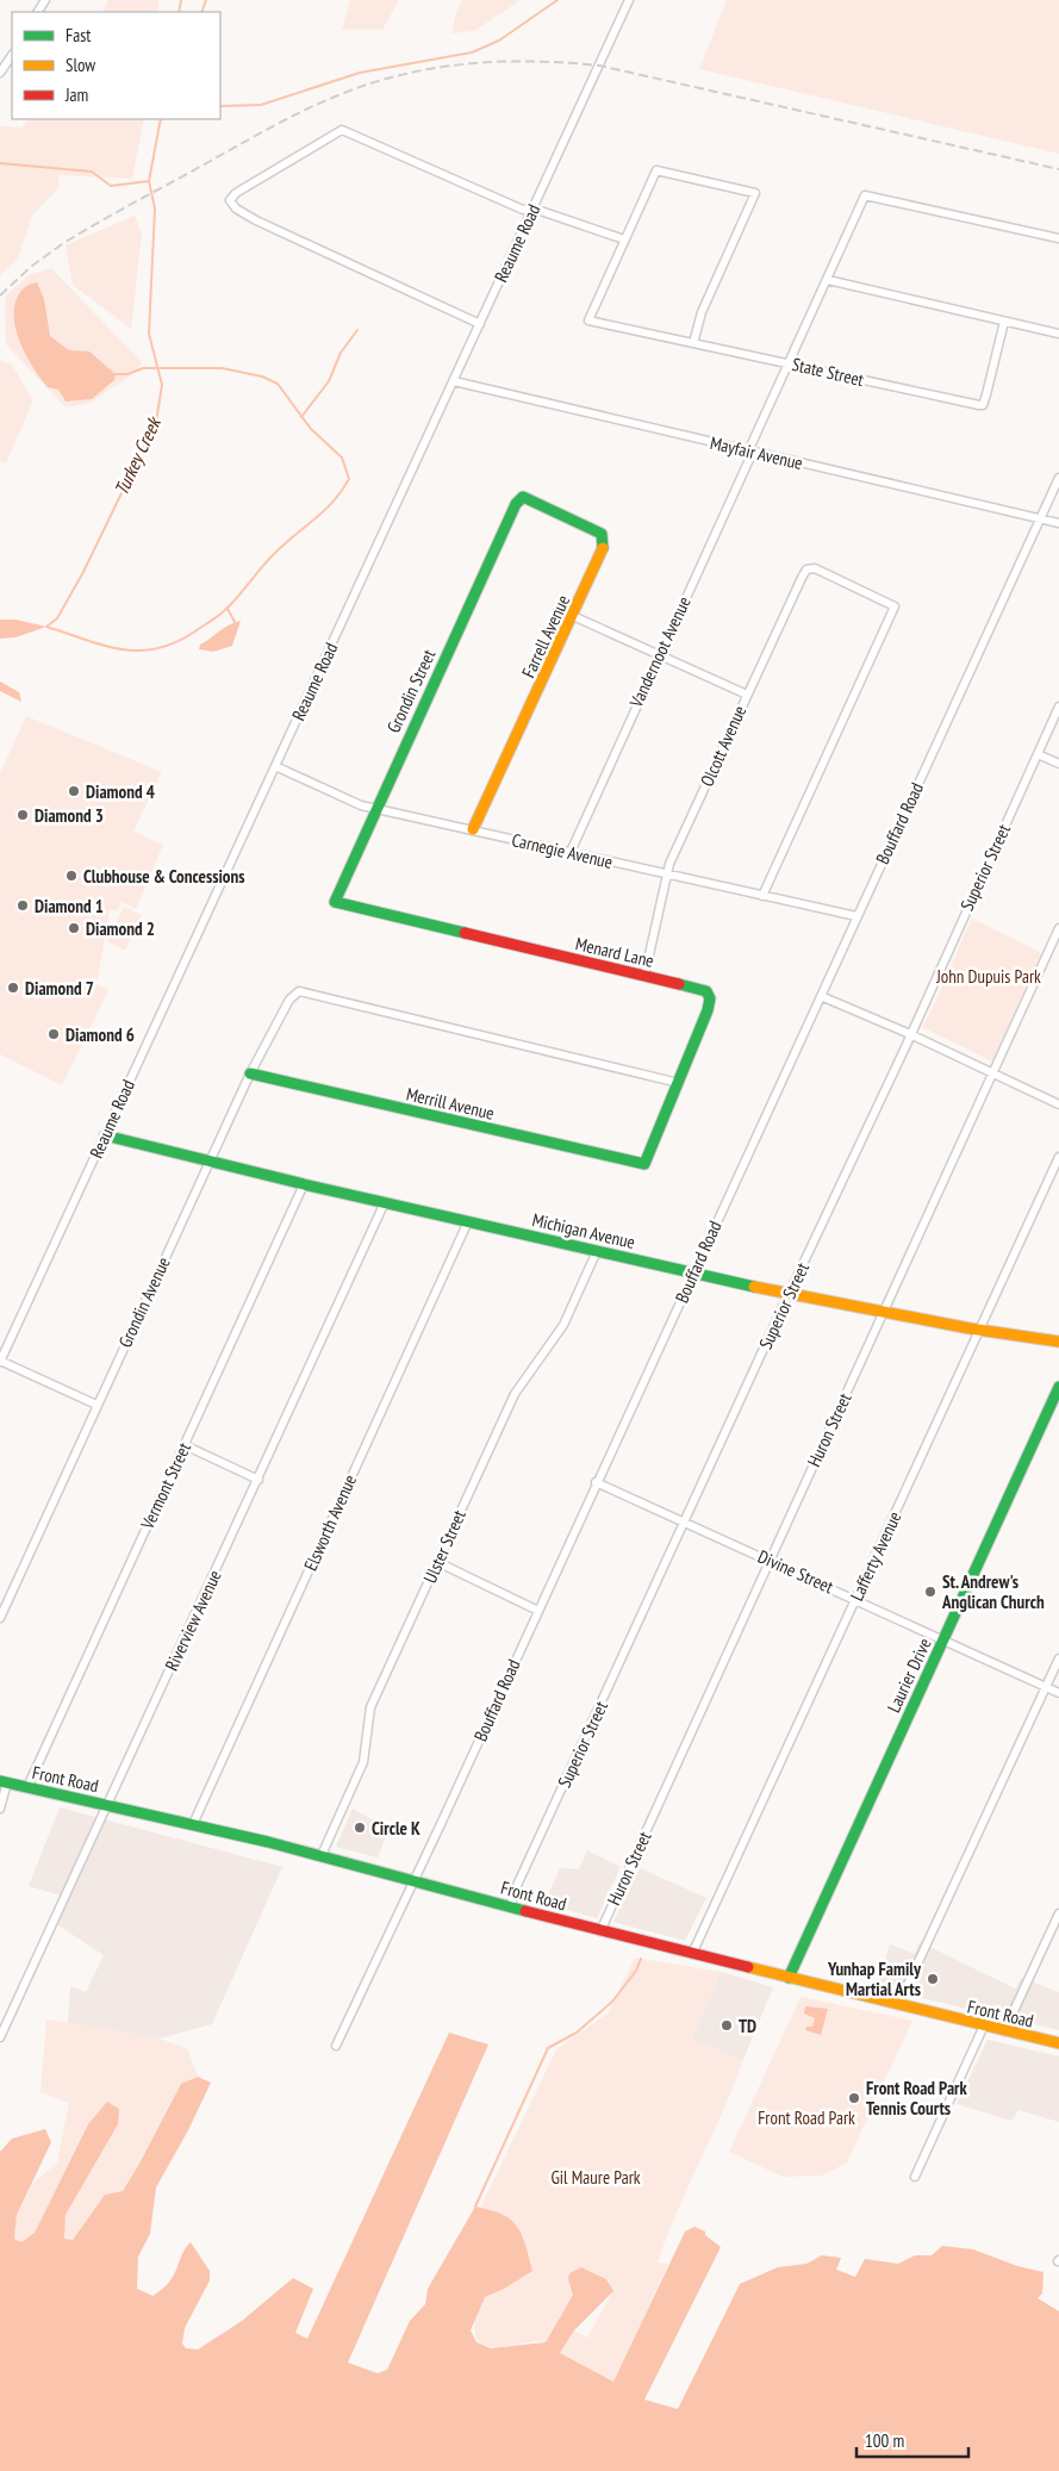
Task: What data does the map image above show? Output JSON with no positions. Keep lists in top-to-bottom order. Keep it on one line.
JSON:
{"streets":{"street":["Reaume Road","State Street","Mayfair Avenue","Farrell Avenue","Vandernoot Avenue","Grondin Street","Olcott Avenue","Bouffard Road","Carnegie Avenue","Superior Street","Menard Lane","Merrill Avenue","Michigan Avenue","Grondin Avenue","Huron Street","Vermont Street","Elsworth Avenue","Ulster Street","Lafferty Avenue","Divine Street","Riverview Avenue","Laurier Drive","Front Road"]},"crossings":[["Reaume Road","Mayfair Avenue"],["Reaume Road","Carnegie Avenue"],["Reaume Road","Michigan Avenue"],["State Street","Vandernoot Avenue"],["Mayfair Avenue","Vandernoot Avenue"],["Mayfair Avenue","Bouffard Road"],["Farrell Avenue","Grondin Street"],["Farrell Avenue","Carnegie Avenue"],["Vandernoot Avenue","Carnegie Avenue"],["Grondin Street","Carnegie Avenue"],["Grondin Street","Menard Lane"],["Olcott Avenue","Carnegie Avenue"],["Olcott Avenue","Menard Lane"],["Bouffard Road","Carnegie Avenue"],["Bouffard Road","Michigan Avenue"],["Bouffard Road","Divine Street"],["Bouffard Road","Front Road"],["Superior Street","Michigan Avenue"],["Superior Street","Divine Street"],["Superior Street","Front Road"],["Menard Lane","Merrill Avenue"],["Menard Lane","Grondin Avenue"],["Merrill Avenue","Grondin Avenue"],["Michigan Avenue","Grondin Avenue"],["Michigan Avenue","Huron Street"],["Michigan Avenue","Vermont Street"],["Michigan Avenue","Elsworth Avenue"],["Michigan Avenue","Ulster Street"],["Michigan Avenue","Lafferty Avenue"],["Michigan Avenue","Riverview Avenue"],["Huron Street","Divine Street"],["Huron Street","Front Road"],["Vermont Street","Front Road"],["Elsworth Avenue","Front Road"],["Ulster Street","Front Road"],["Lafferty Avenue","Divine Street"],["Lafferty Avenue","Front Road"],["Divine Street","Laurier Drive"],["Riverview Avenue","Front Road"],["Laurier Drive","Front Road"]],"water":["Turkey Creek"],"parks":["John Dupuis Park","Front Road Park","Gil Maure Park"],"places":["Diamond 4","Diamond 3","Clubhouse & Concessions","Diamond 1","Diamond 2","Diamond 7","Diamond 6","St. Andrew's Anglican Church","Circle K","Yunhap Family Martial Arts","TD","Front Road Park Tennis Courts"],"legend":["Fast","Slow","Jam"],"scale_bar":"100 m"}
